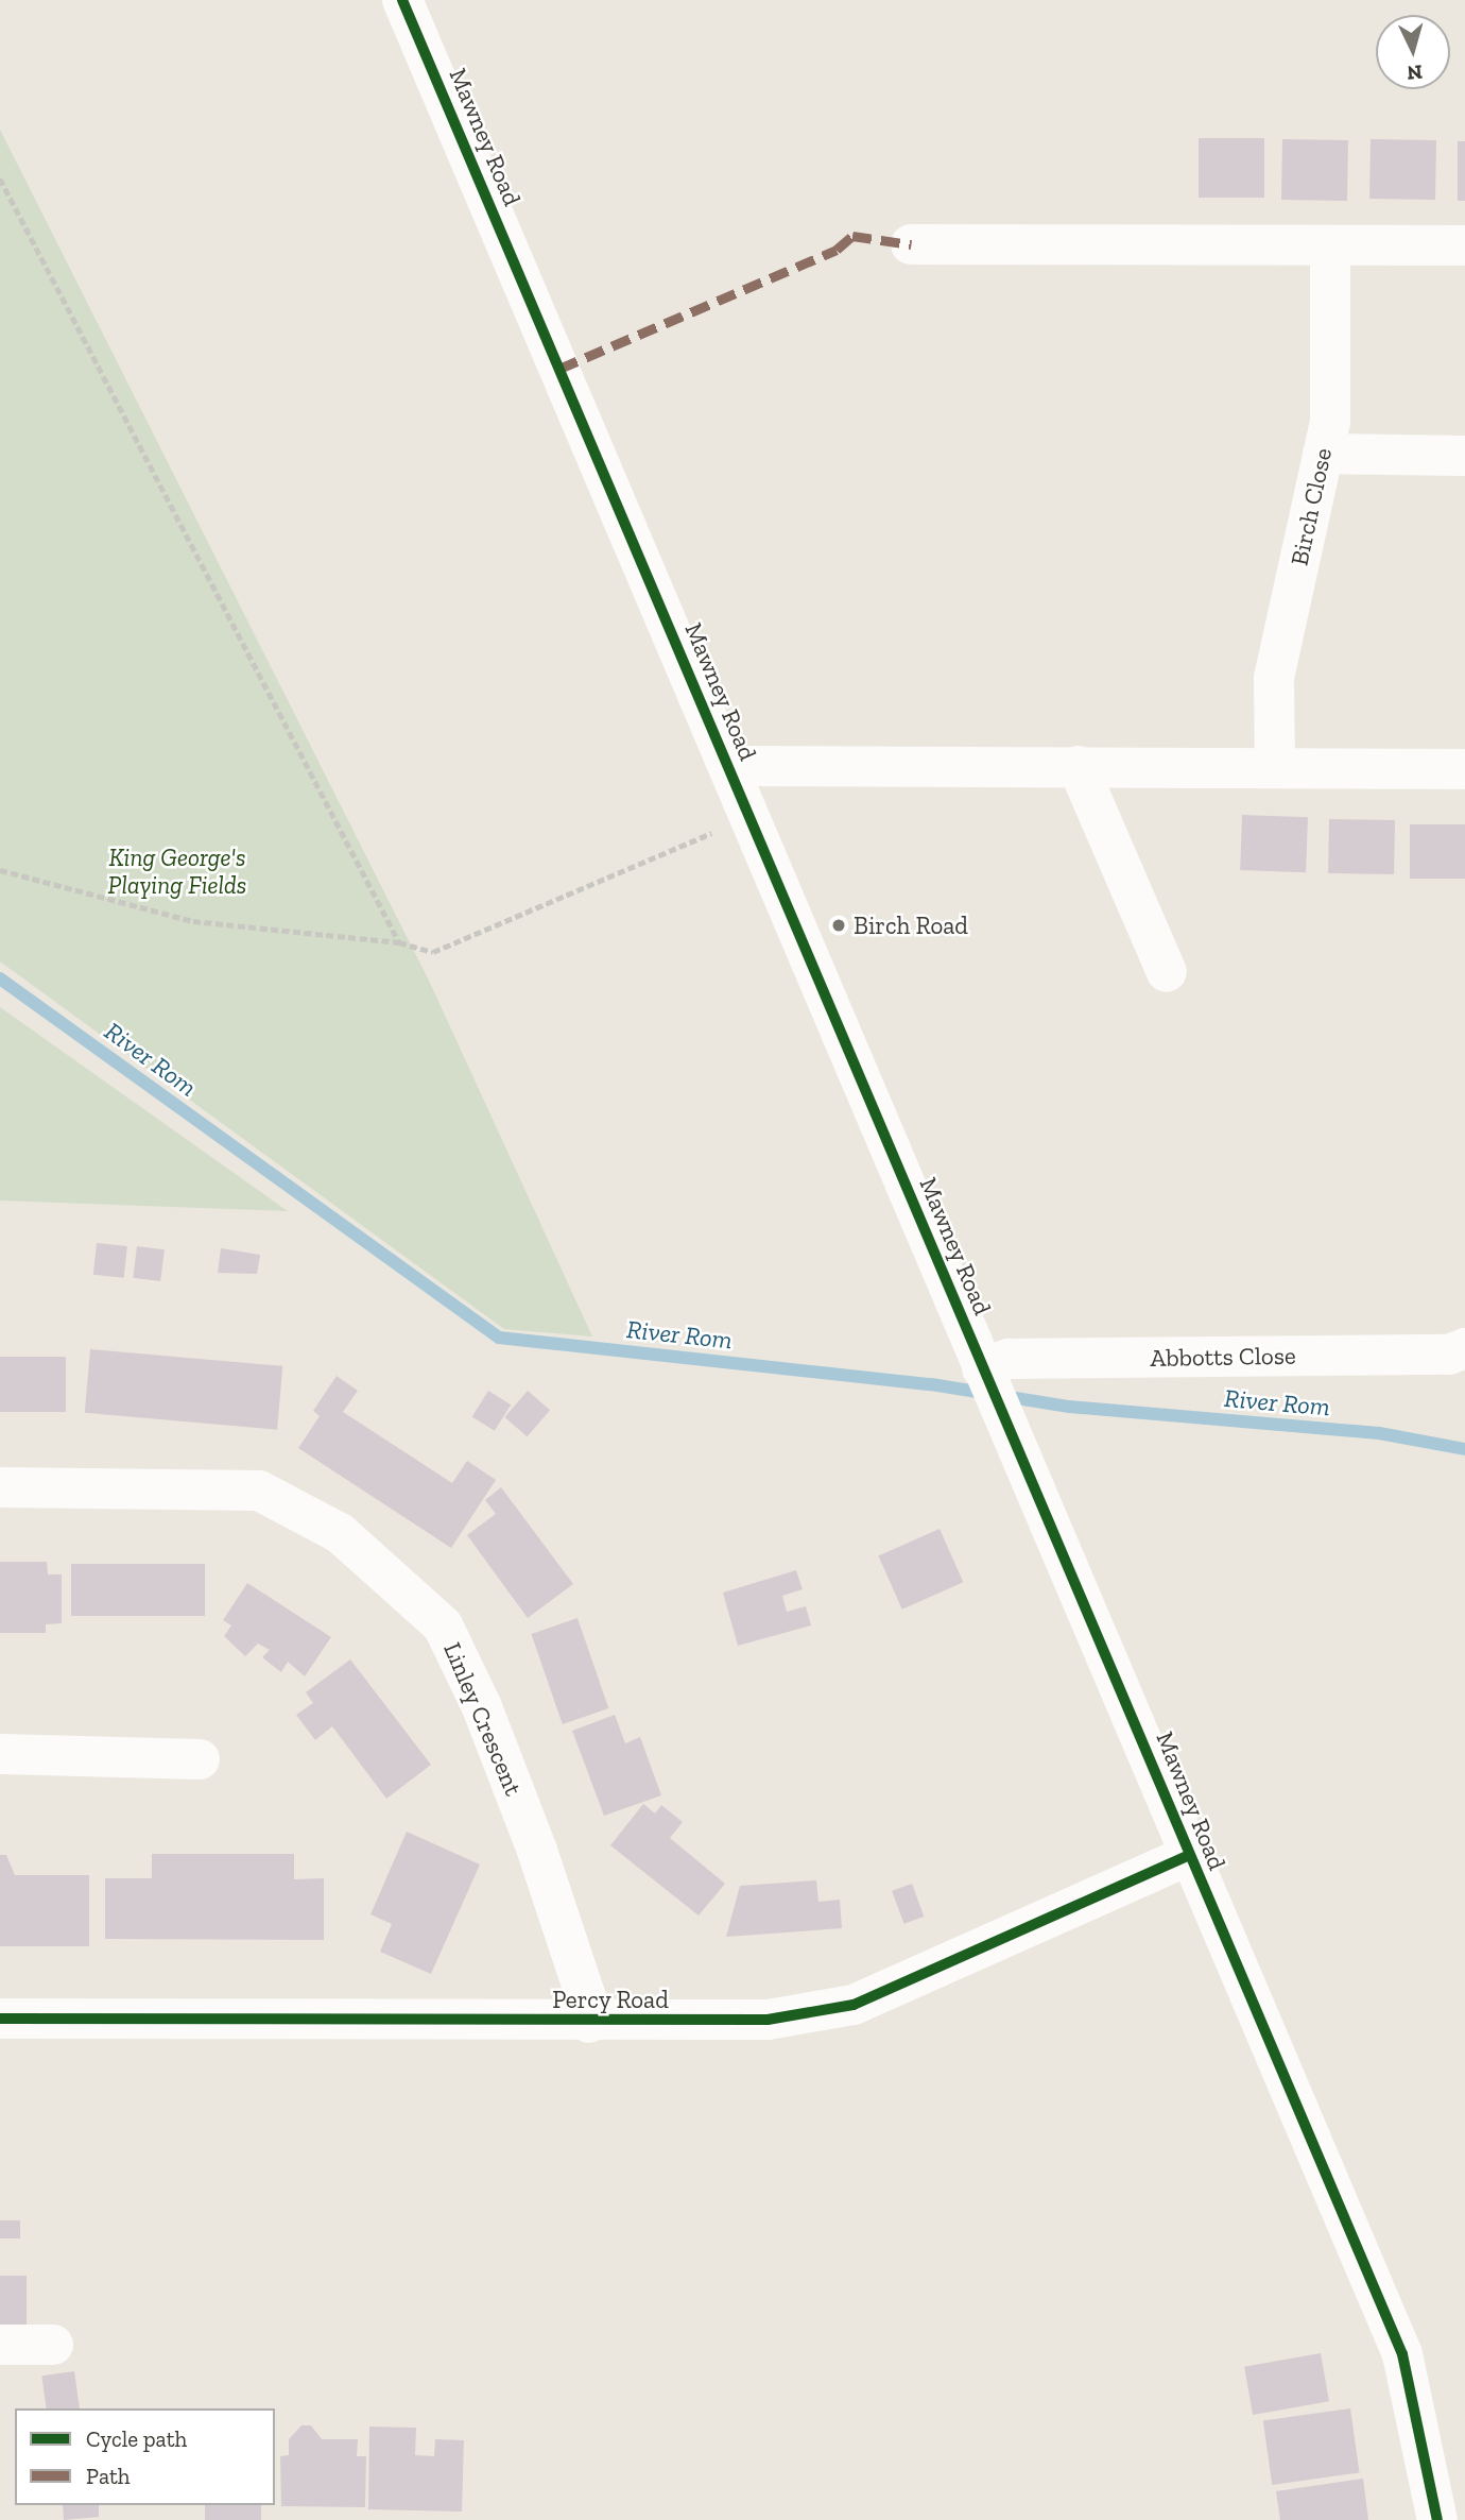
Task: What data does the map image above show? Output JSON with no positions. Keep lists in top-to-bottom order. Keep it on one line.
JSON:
{"streets":{"street":["Mawney Road","Birch Close","Abbotts Close","Linley Crescent","Percy Road"]},"crossings":[["Mawney Road","Abbotts Close"],["Mawney Road","Percy Road"],["Linley Crescent","Percy Road"]],"water":["River Rom"],"parks":["King George's Playing Fields"],"places":["Birch Road"],"legend":["Cycle path","Path"],"north":"bottom"}
